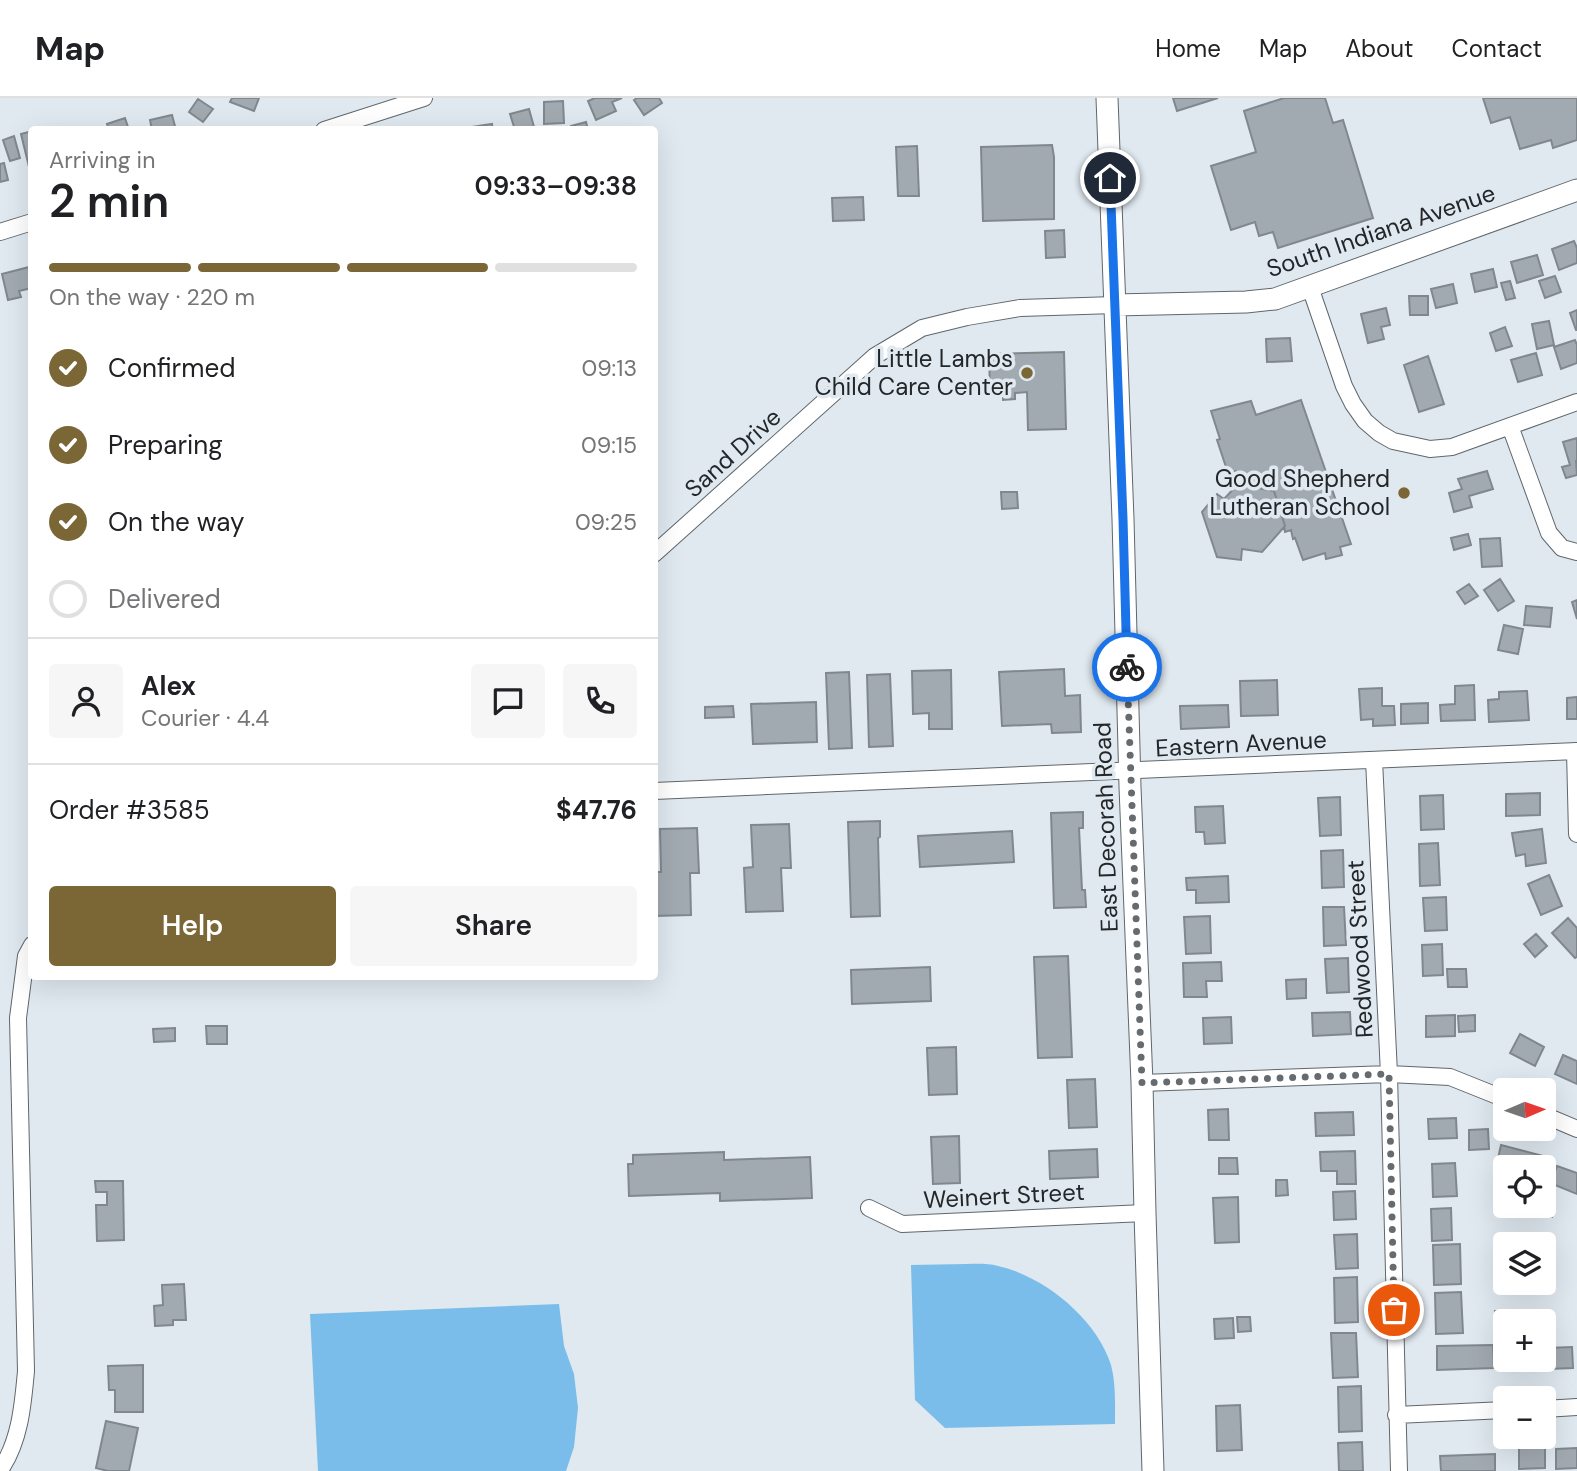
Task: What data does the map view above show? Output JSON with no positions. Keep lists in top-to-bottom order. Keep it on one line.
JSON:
{"streets":{"street":["South Indiana Avenue","Sand Drive","Eastern Avenue","East Decorah Road","Redwood Street","Weinert Street"]},"crossings":[["South Indiana Avenue","Sand Drive"],["South Indiana Avenue","East Decorah Road"],["Sand Drive","East Decorah Road"],["Eastern Avenue","East Decorah Road"],["Eastern Avenue","Redwood Street"],["East Decorah Road","Weinert Street"]],"places":["Little Lambs Child Care Center","Good Shepherd Lutheran School"],"north":"right","page":{"header":"Map","nav":["Home","Map","About","Contact"],"heading":["2 min","Arriving in","09:33–09:38"],"panel":["Alex","Courier · 4.4","Order #3585","$47.76"],"bar":"On the way · 220 m","list":[["Confirmed","09:13"],["Preparing","09:15"],["On the way","09:25"],"Delivered"],"buttons":["Help","Share"],"map_buttons":["+","−"]}}
